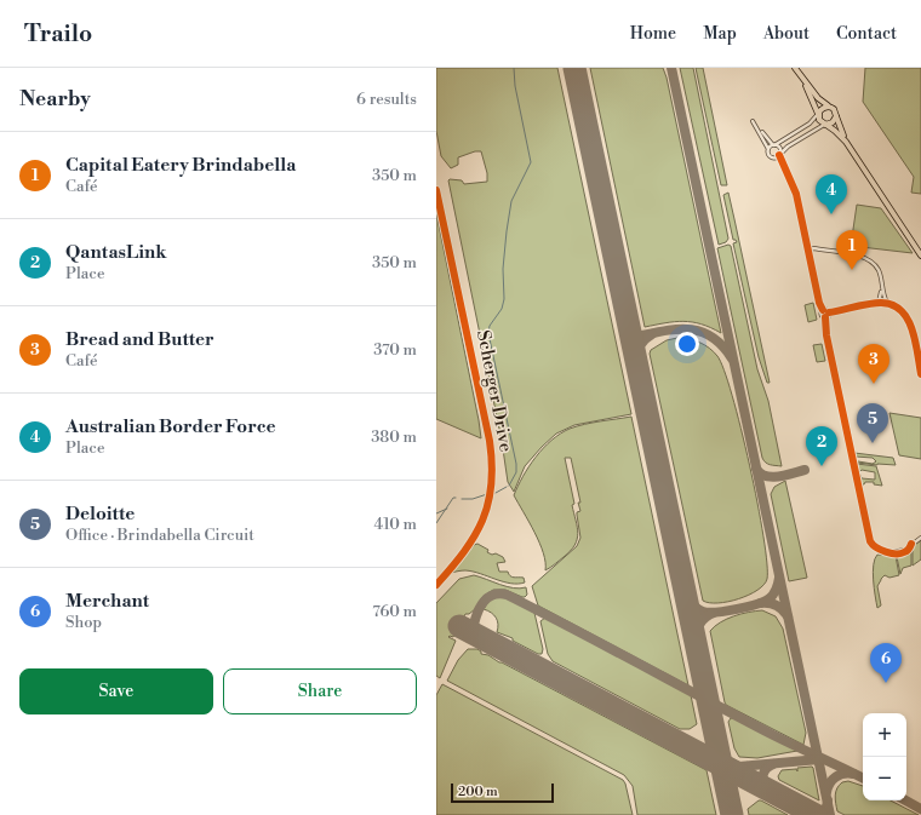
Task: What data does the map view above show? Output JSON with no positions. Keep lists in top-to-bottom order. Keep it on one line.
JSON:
{"streets":{"street":["Scherger Drive"]},"scale_bar":"200 m","page":{"header":"Trailo","nav":["Home","Map","About","Contact"],"heading":["Nearby","6 results"],"list":[{"mark":"1","name":"Capital Eatery Brindabella","note":"Café","value":"350 m"},{"mark":"2","name":"QantasLink","note":"Place","value":"350 m"},{"mark":"3","name":"Bread and Butter","note":"Café","value":"370 m"},{"mark":"4","name":"Australian Border Force","note":"Place","value":"380 m"},{"mark":"5","name":"Deloitte","note":"Office · Brindabella Circuit","value":"410 m"},{"mark":"6","name":"Merchant","note":"Shop","value":"760 m"}],"pins":["4","1","3","5","2","6"],"buttons":["Save","Share"],"map_buttons":["+","−"],"scale":"200 m"}}
